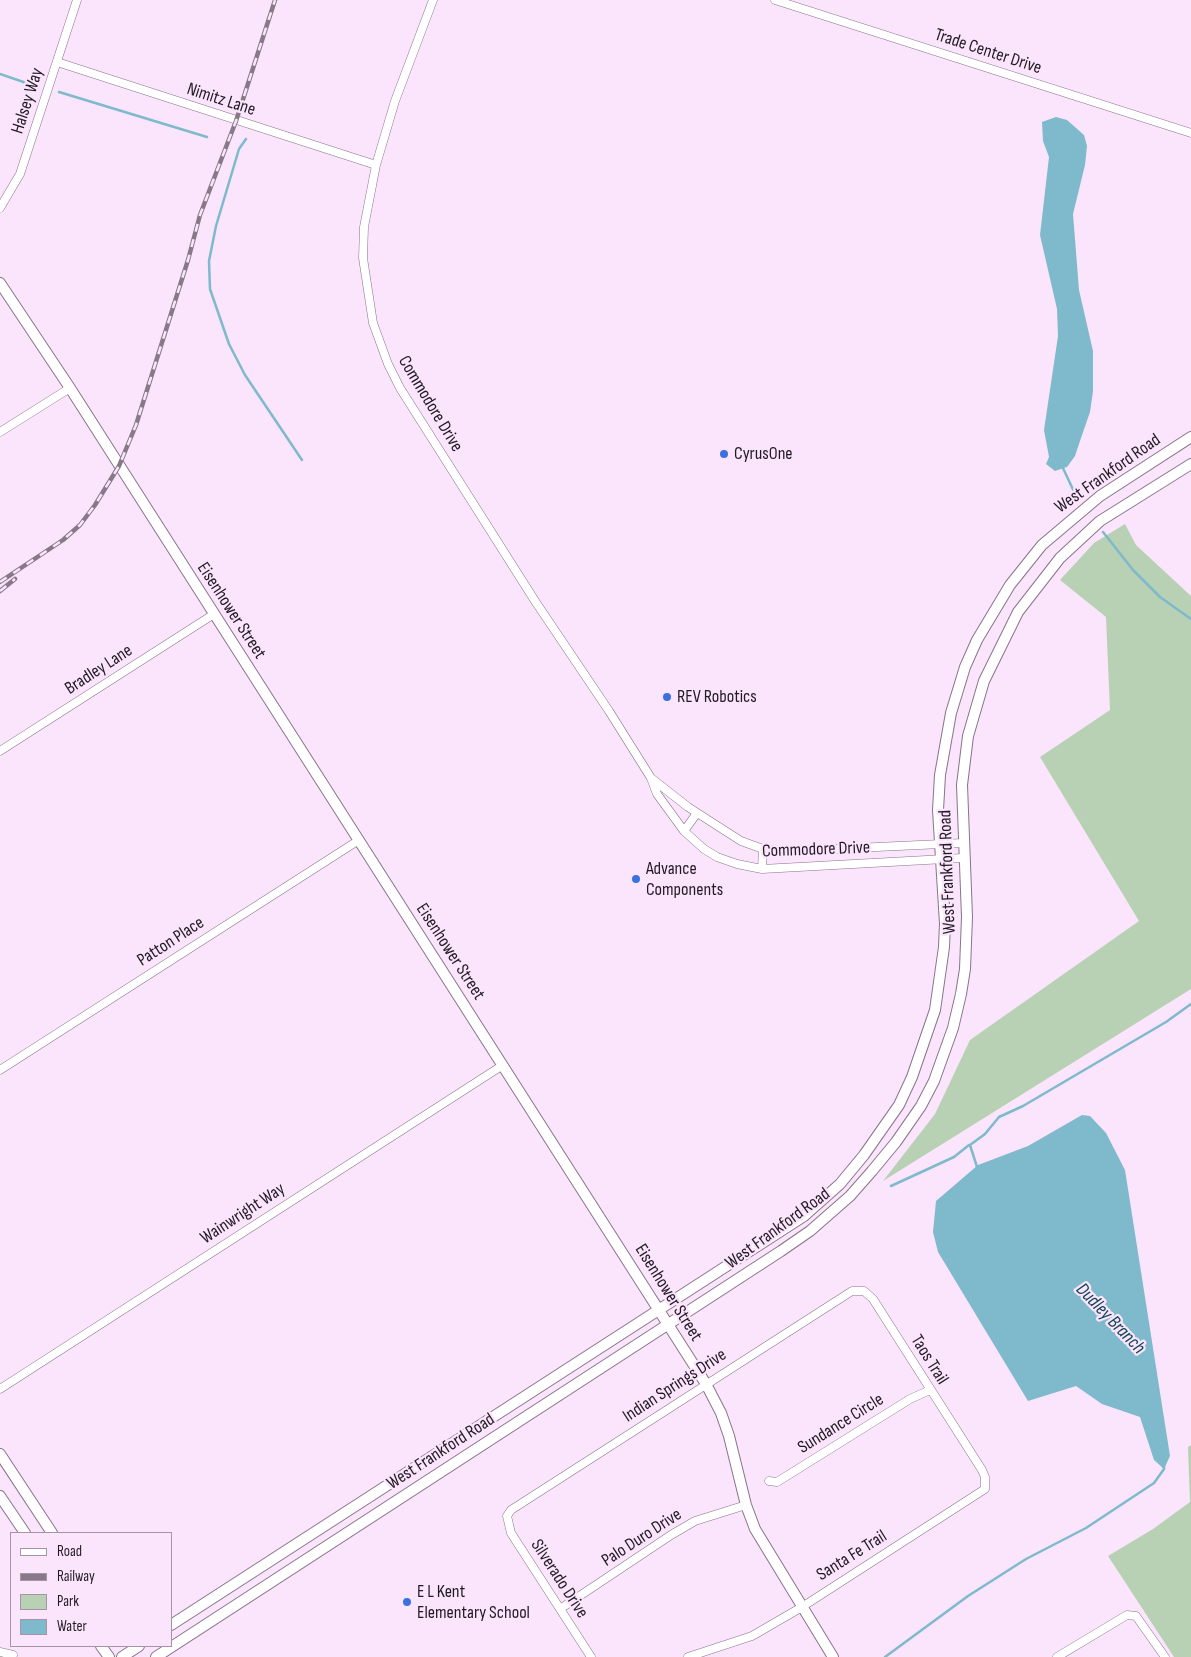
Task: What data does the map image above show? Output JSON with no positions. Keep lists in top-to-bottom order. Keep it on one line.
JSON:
{"streets":{"main road":["West Frankford Road","Eisenhower Street"],"street":["Trade Center Drive","Nimitz Lane","Halsey Way","Commodore Drive","Bradley Lane","Patton Place","Wainwright Way","Taos Trail","Indian Springs Drive","Sundance Circle","Palo Duro Drive","Santa Fe Trail","Silverado Drive"]},"crossings":[["Nimitz Lane","Halsey Way"],["Nimitz Lane","Commodore Drive"],["Commodore Drive","West Frankford Road"],["West Frankford Road","Eisenhower Street"],["Eisenhower Street","Bradley Lane"],["Eisenhower Street","Patton Place"],["Eisenhower Street","Wainwright Way"],["Eisenhower Street","Indian Springs Drive"],["Eisenhower Street","Palo Duro Drive"],["Eisenhower Street","Santa Fe Trail"],["Taos Trail","Indian Springs Drive"],["Taos Trail","Sundance Circle"],["Taos Trail","Santa Fe Trail"],["Indian Springs Drive","Silverado Drive"],["Palo Duro Drive","Silverado Drive"]],"water":["Dudley Branch"],"places":["CyrusOne","REV Robotics","Advance Components","E L Kent Elementary School"],"legend":["Road","Railway","Park","Water"]}
